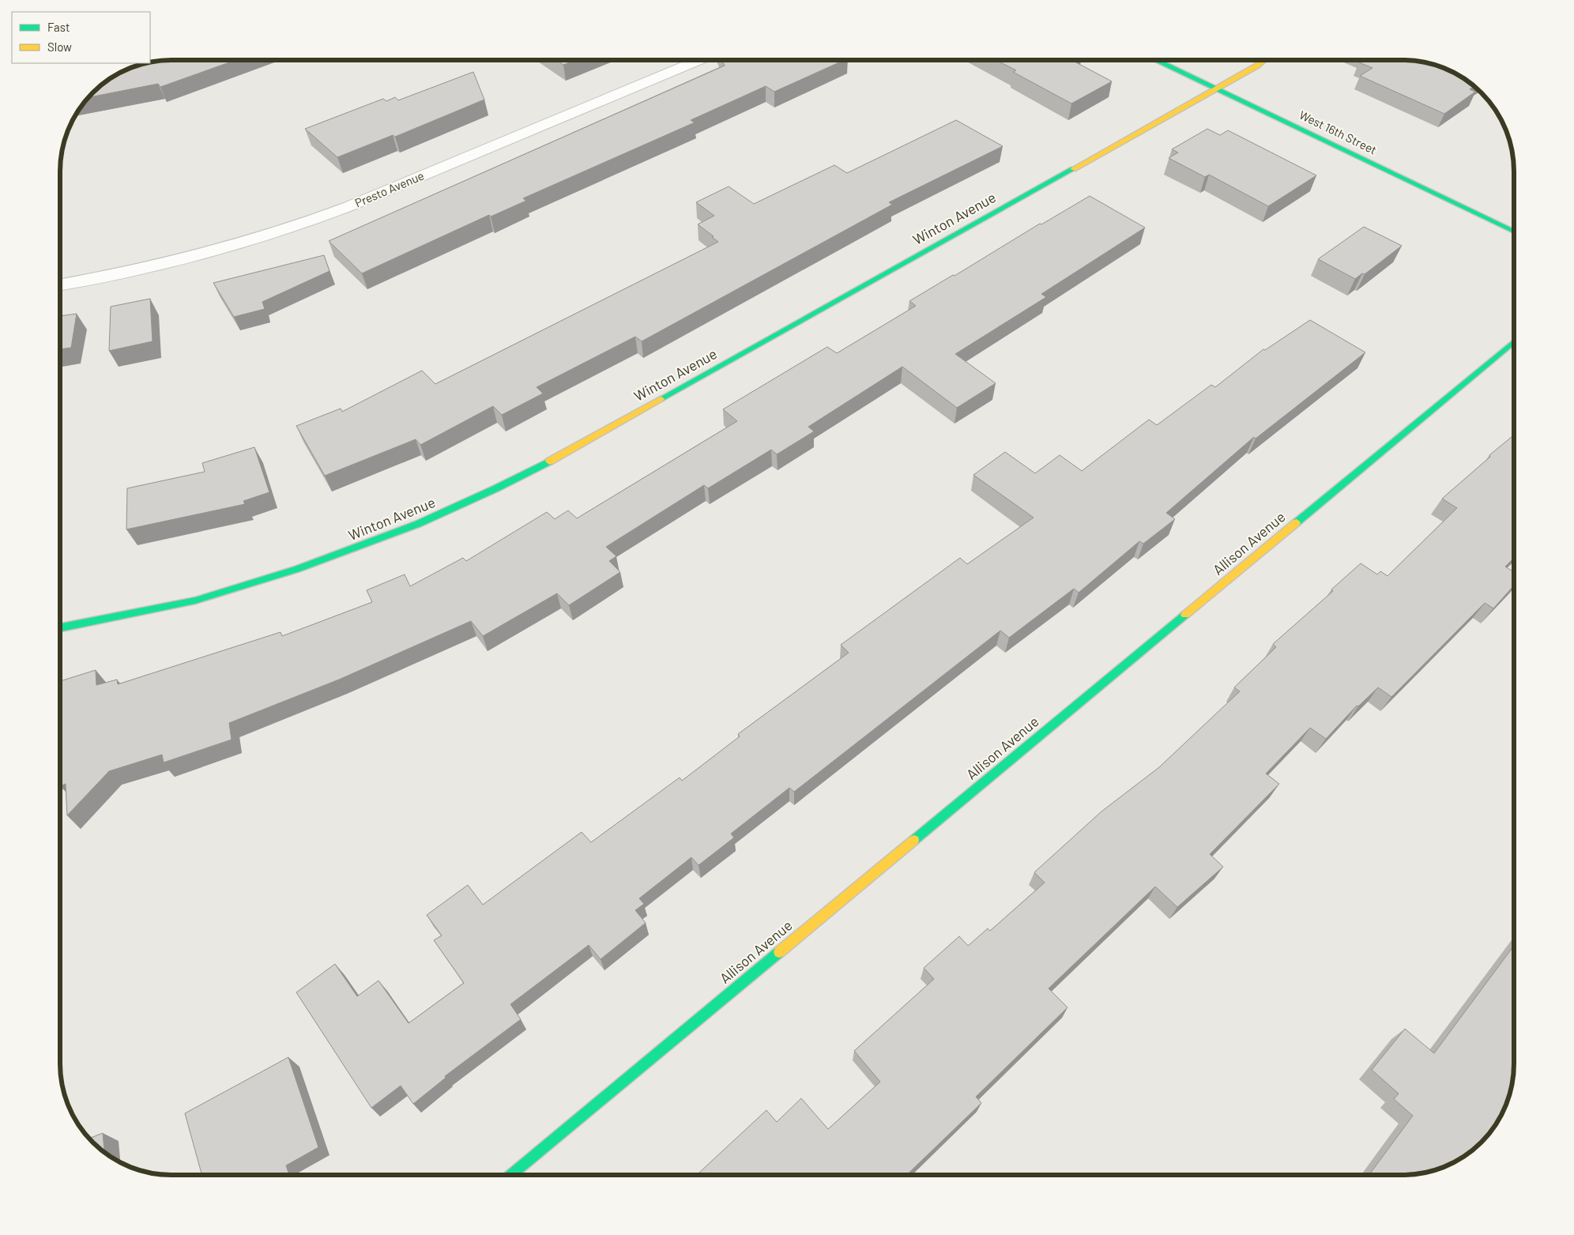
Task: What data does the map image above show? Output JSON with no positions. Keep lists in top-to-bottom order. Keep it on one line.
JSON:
{"streets":{"street":["West 16th Street","Presto Avenue","Winton Avenue","Allison Avenue"]},"crossings":[["West 16th Street","Winton Avenue"]],"legend":["Fast","Slow"]}
